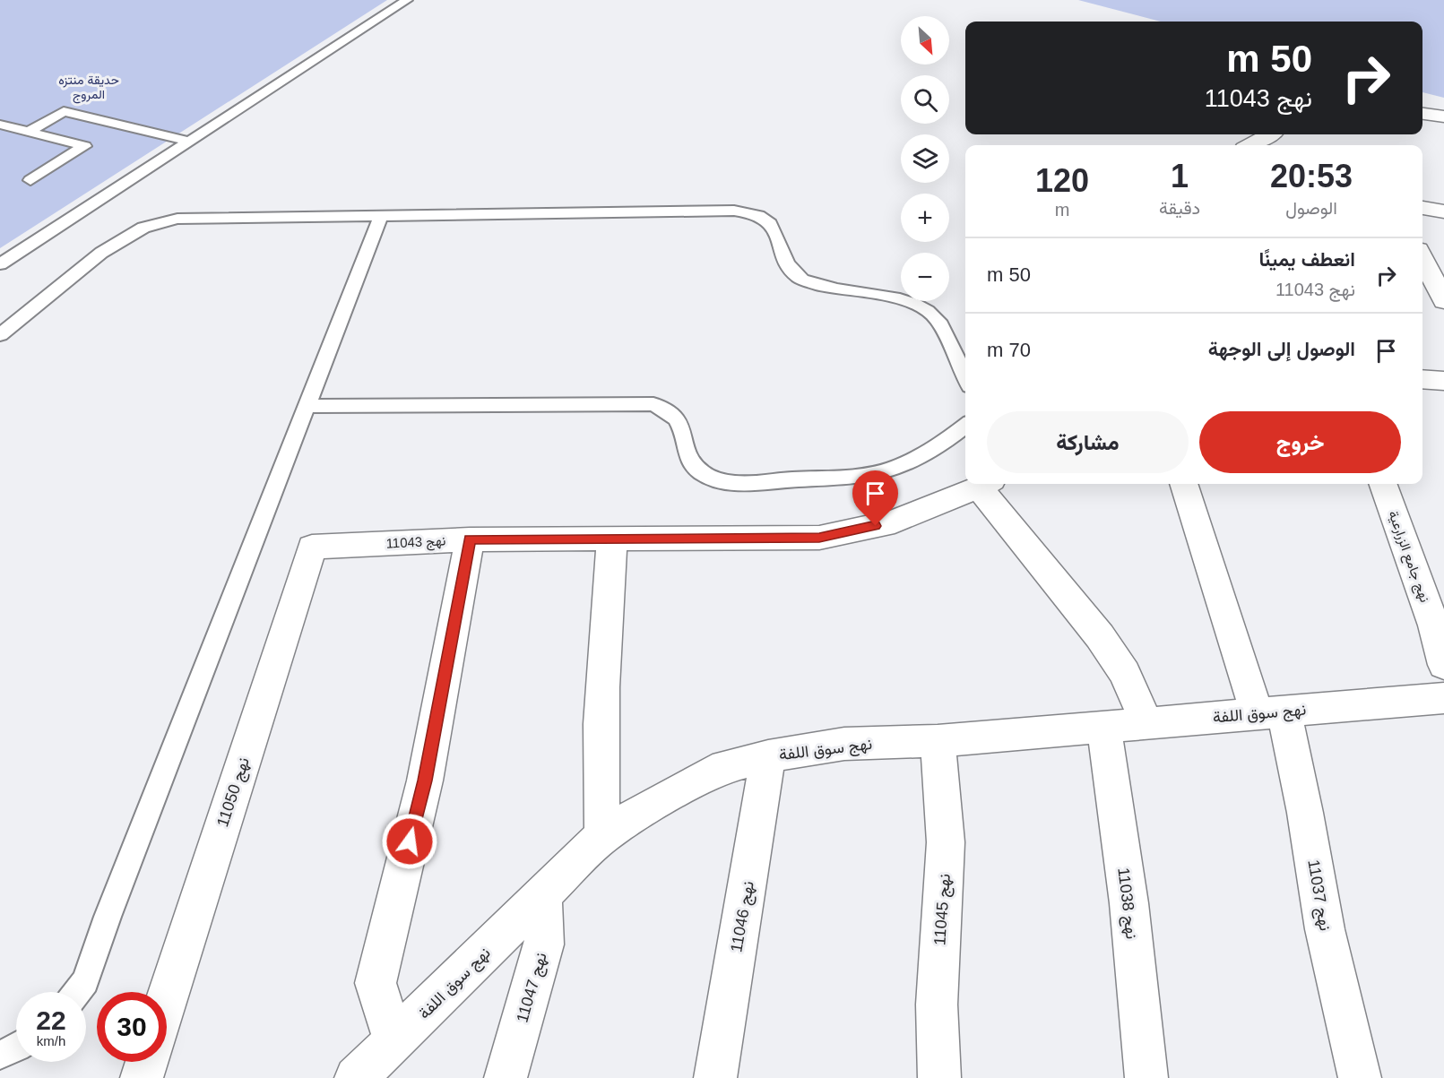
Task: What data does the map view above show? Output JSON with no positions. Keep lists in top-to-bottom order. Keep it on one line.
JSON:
{"streets":{"street":["نهج 11043","نهج جامع الزرارعية","نهج سوق اللفة","نهج 11050","نهج 11037","نهج 11038","نهج 11045","نهج 11046","نهج 11047"]},"crossings":[["نهج 11043","نهج 11050"],["نهج سوق اللفة","نهج 11037"],["نهج سوق اللفة","نهج 11038"],["نهج سوق اللفة","نهج 11045"],["نهج سوق اللفة","نهج 11046"],["نهج سوق اللفة","نهج 11047"]],"parks":["حديقة منتزه المروج"],"north":"bottom right","page":{"map_buttons":["+","−"],"turn":["50 m","نهج 11043"],"eta":["20:53","الوصول","1","دقيقة","120","m"],"list":[{"name":"انعطف يمينًا","note":"نهج 11043","value":"50 m"},{"name":"الوصول إلى الوجهة","value":"70 m"}],"buttons":["خروج","مشاركة"],"speed":"22 km/h","limit":"30"}}
